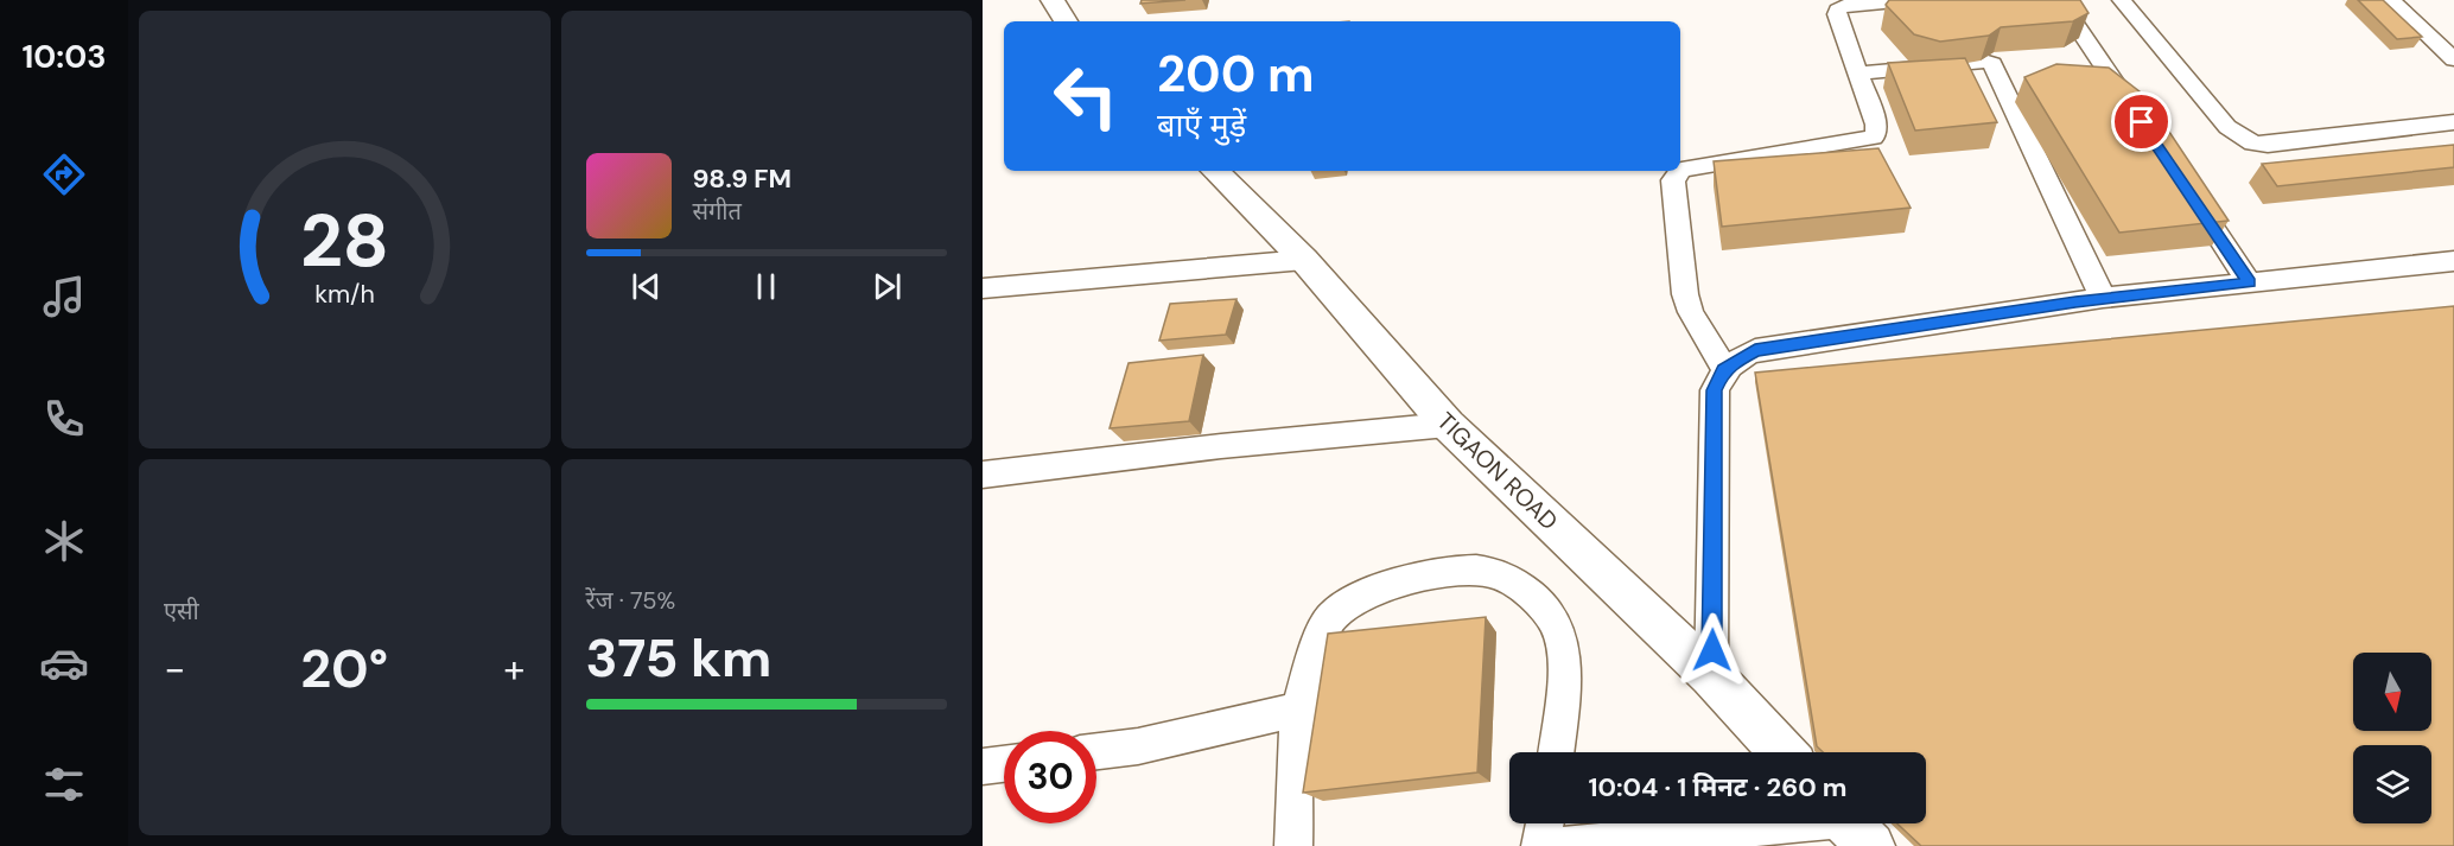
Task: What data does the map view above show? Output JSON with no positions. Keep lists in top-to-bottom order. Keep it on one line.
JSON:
{"streets":{"street":["TIGAON ROAD"]},"north":"bottom","page":{"tabs":"10:03","turn":["200 m","बाएँ मुड़ें"],"song":["98.9 FM","संगीत"],"tile":["एसी",["रेंज · 75%","375 km"]],"heat":["−","20°","+"],"limit":"30","trip":"10:04 · 1 मिनट · 260 m","gauge":["28","km/h"]}}
